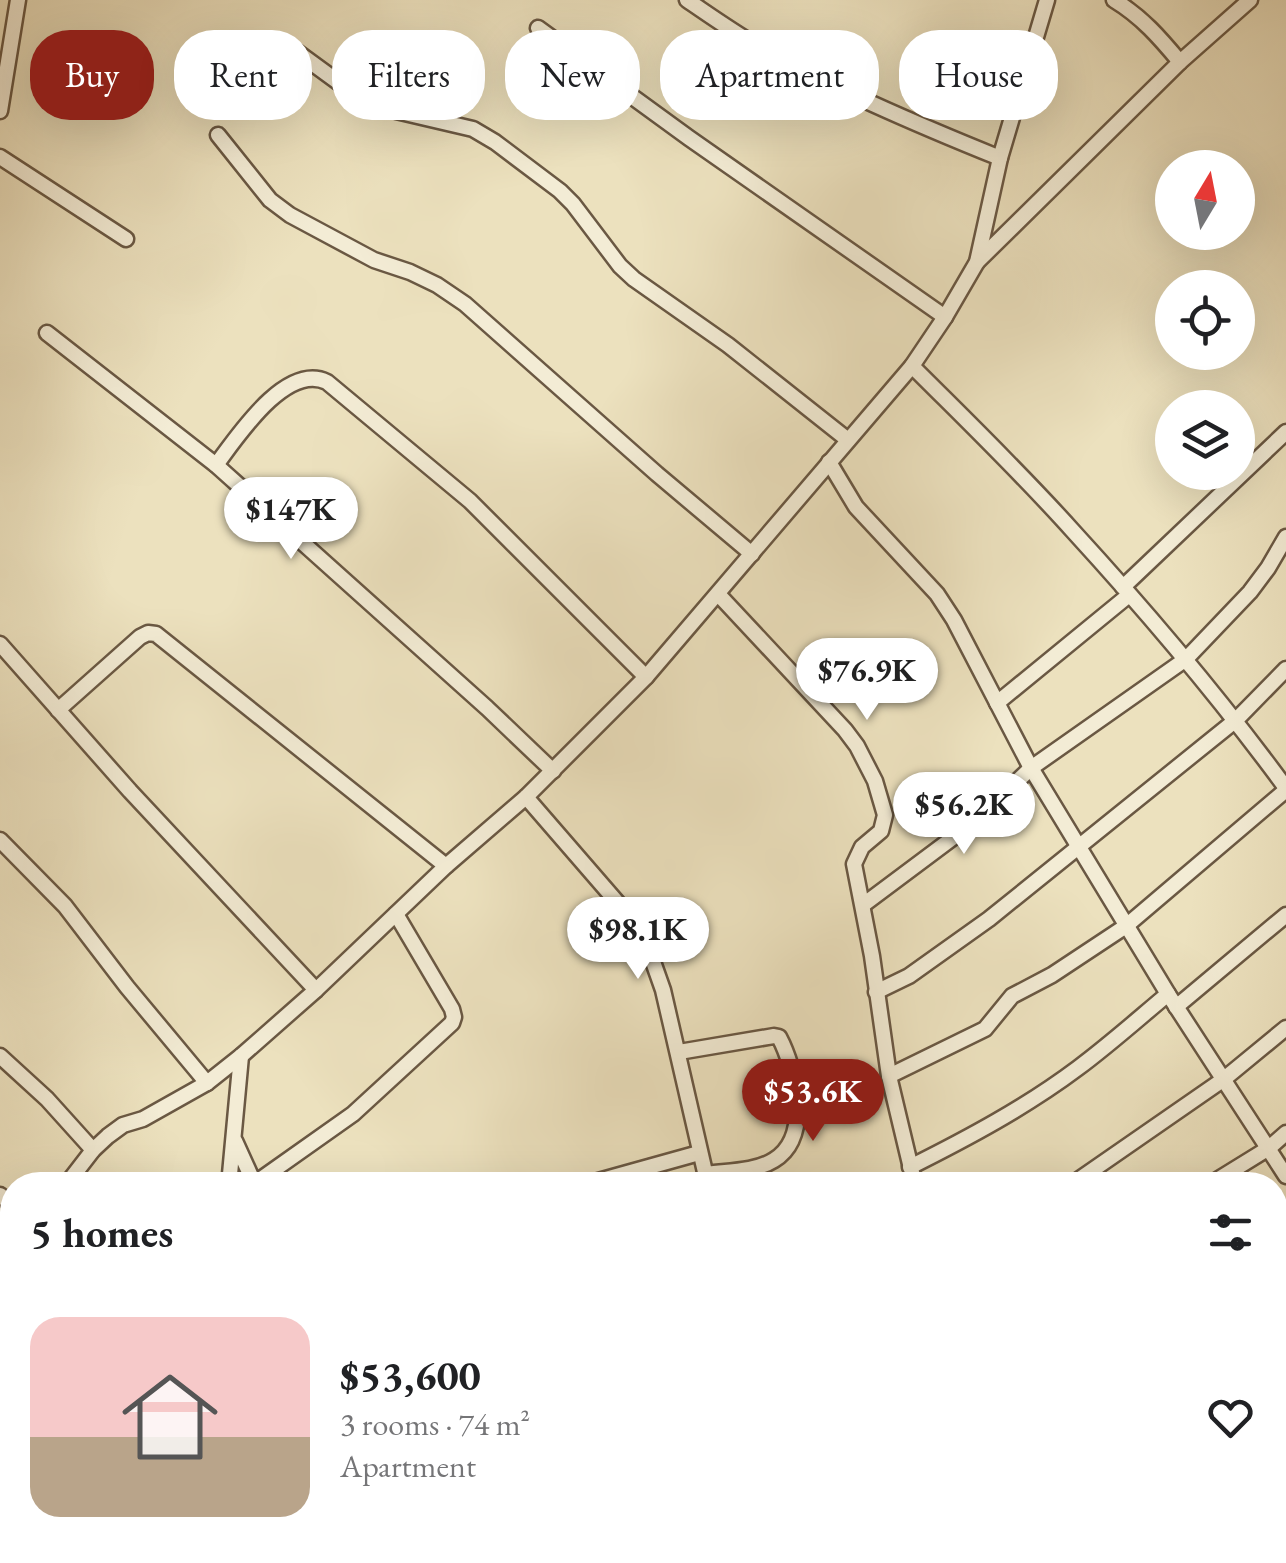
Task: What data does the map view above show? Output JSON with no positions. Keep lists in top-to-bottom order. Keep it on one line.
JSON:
{"north":"top","page":{"chip":["Buy","Rent","Filters","New","Apartment","House"],"price":["$147K","$76.9K","$56.2K","$98.1K","$53.6K"],"heading":"5 homes","list":[{"name":"$53,600","note":"3 rooms · 74 m² · Apartment"}]}}
